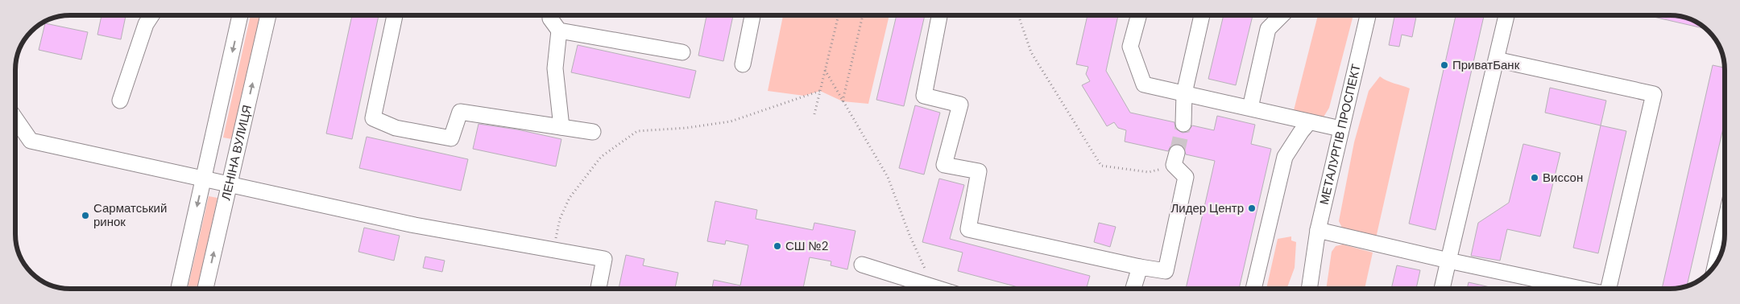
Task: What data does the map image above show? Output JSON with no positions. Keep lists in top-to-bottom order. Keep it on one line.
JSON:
{"streets":{"street":["МЕТАЛУРГІВ ПРОСПЕКТ","ЛЕНІНА ВУЛИЦЯ"]},"places":["ПриватБанк","Виссон","Лидер Центр","Сарматський ринок","СШ №2"]}
